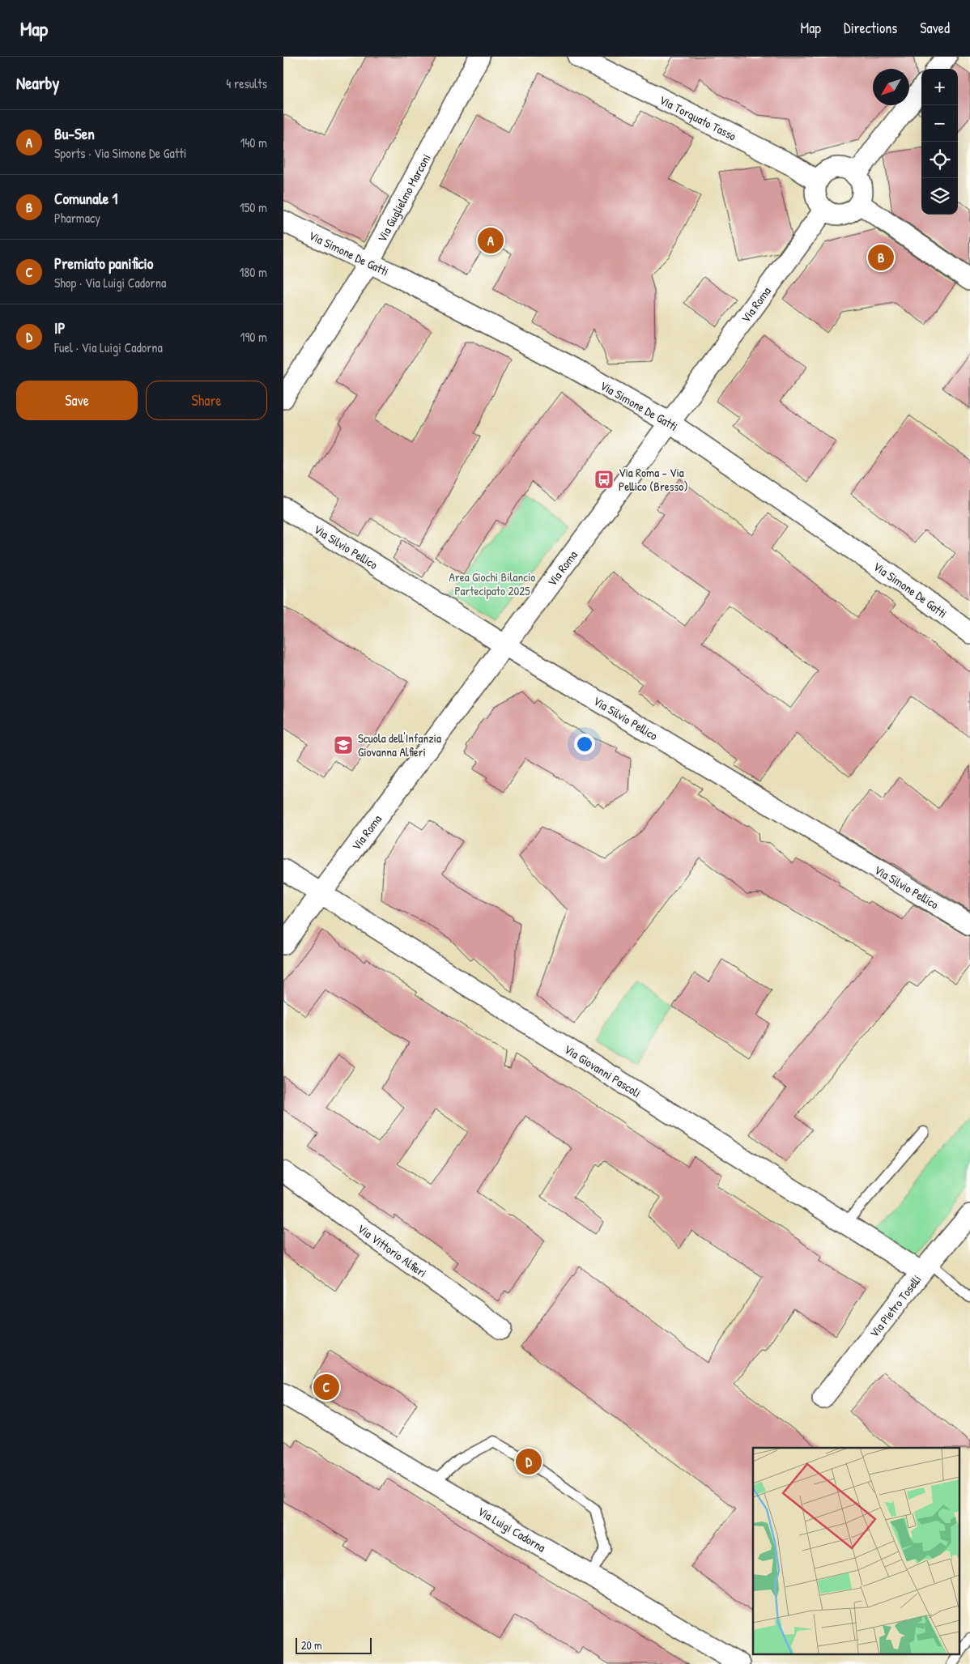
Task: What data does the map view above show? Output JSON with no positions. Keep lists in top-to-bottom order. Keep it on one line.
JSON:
{"streets":{"street":["Via Torquato Tasso","Via Guglielmo Marconi","Via Simone De Gatti","Via Roma","Via Silvio Pellico","Via Giovanni Pascoli","Via Vittorio Alfieri","Via Pietro Toselli","Via Luigi Cadorna"]},"crossings":[["Via Torquato Tasso","Via Roma"],["Via Guglielmo Marconi","Via Simone De Gatti"],["Via Simone De Gatti","Via Roma"],["Via Roma","Via Silvio Pellico"],["Via Roma","Via Giovanni Pascoli"],["Via Giovanni Pascoli","Via Pietro Toselli"]],"parks":["Area Giochi Bilancio Partecipato 2025"],"places":{"bus stop":["Via Roma - Via Pellico (Bresso)"],"school or university":["Scuola dell'Infanzia Giovanna Alfieri"]},"scale_bar":"20 m","north":"bottom left","page":{"header":"Map","nav":["Map","Directions","Saved"],"heading":["Nearby","4 results"],"map_buttons":["+","−"],"list":[{"mark":"A","name":"Bu-Sen","note":"Sports · Via Simone De Gatti","value":"140 m"},{"mark":"B","name":"Comunale 1","note":"Pharmacy","value":"150 m"},{"mark":"C","name":"Premiato panificio","note":"Shop · Via Luigi Cadorna","value":"180 m"},{"mark":"D","name":"IP","note":"Fuel · Via Luigi Cadorna","value":"190 m"}],"pins":["A","B","C","D"],"buttons":["Save","Share"],"scale":"20 m"}}
